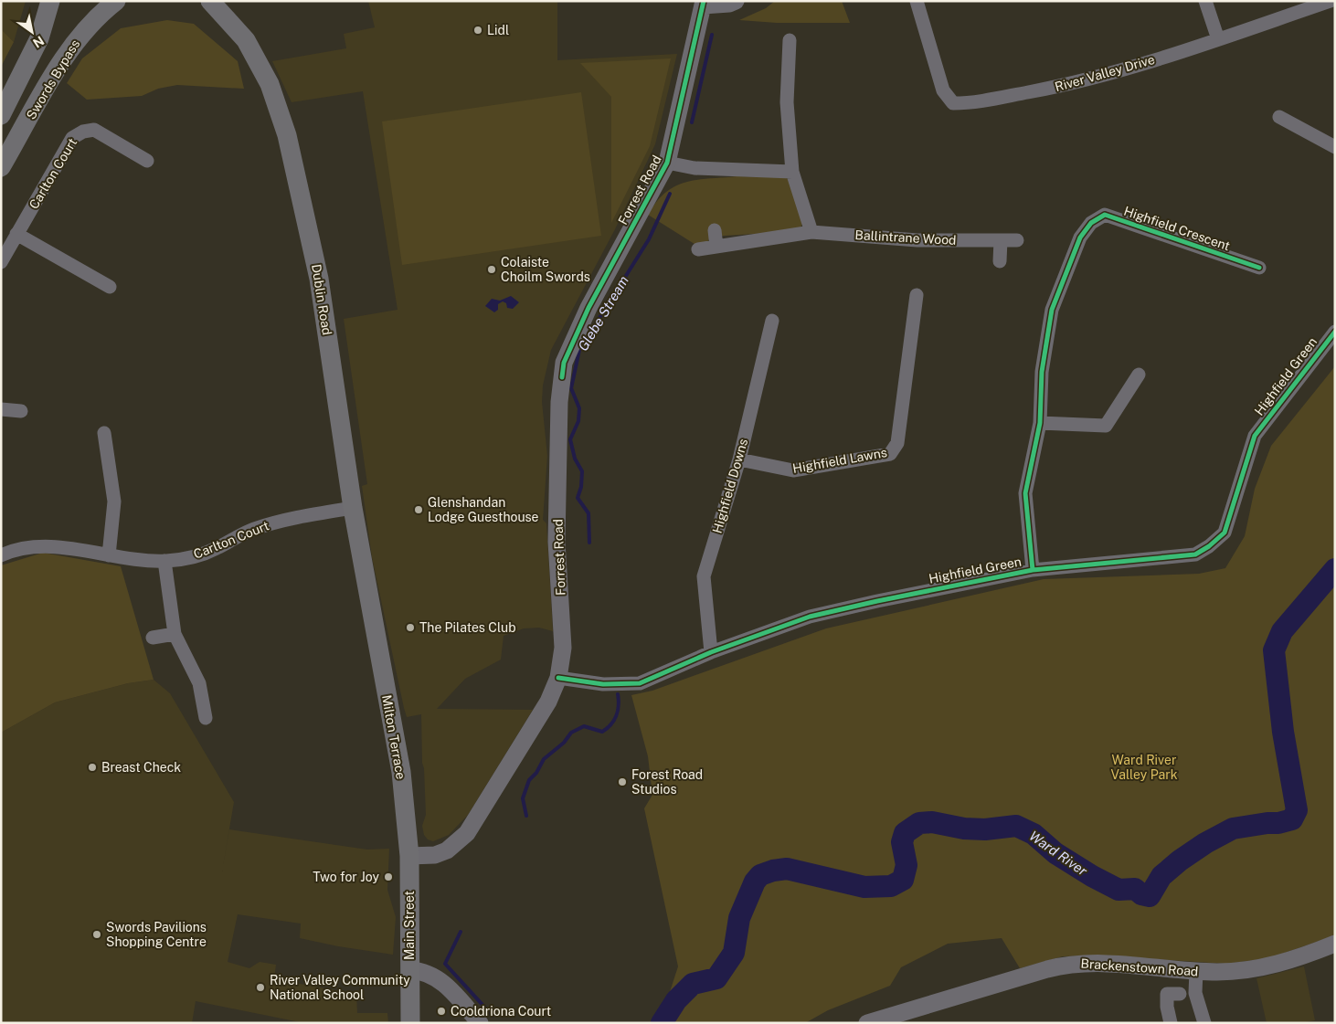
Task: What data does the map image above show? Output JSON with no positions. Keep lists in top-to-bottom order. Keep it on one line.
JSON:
{"streets":{"main road":["Swords Bypass","Dublin Road","Milton Terrace","Main Street"],"street":["River Valley Drive","Carlton Court","Forrest Road","Highfield Crescent","Ballintrane Wood","Highfield Green","Highfield Lawns","Highfield Downs","Brackenstown Road"]},"crossings":[["Carlton Court","Dublin Road"],["Forrest Road","Highfield Green"],["Forrest Road","Milton Terrace"],["Forrest Road","Main Street"],["Highfield Crescent","Highfield Green"],["Dublin Road","Milton Terrace"],["Highfield Green","Highfield Downs"],["Highfield Lawns","Highfield Downs"],["Milton Terrace","Main Street"]],"water":["Glebe Stream","Ward River"],"parks":["Ward River Valley Park"],"places":["Lidl","Colaiste Choilm Swords","Glenshandan Lodge Guesthouse","The Pilates Club","Breast Check","Forest Road Studios","Two for Joy","Swords Pavilions Shopping Centre","River Valley Community National School","Cooldriona Court"],"north":"bottom right"}
